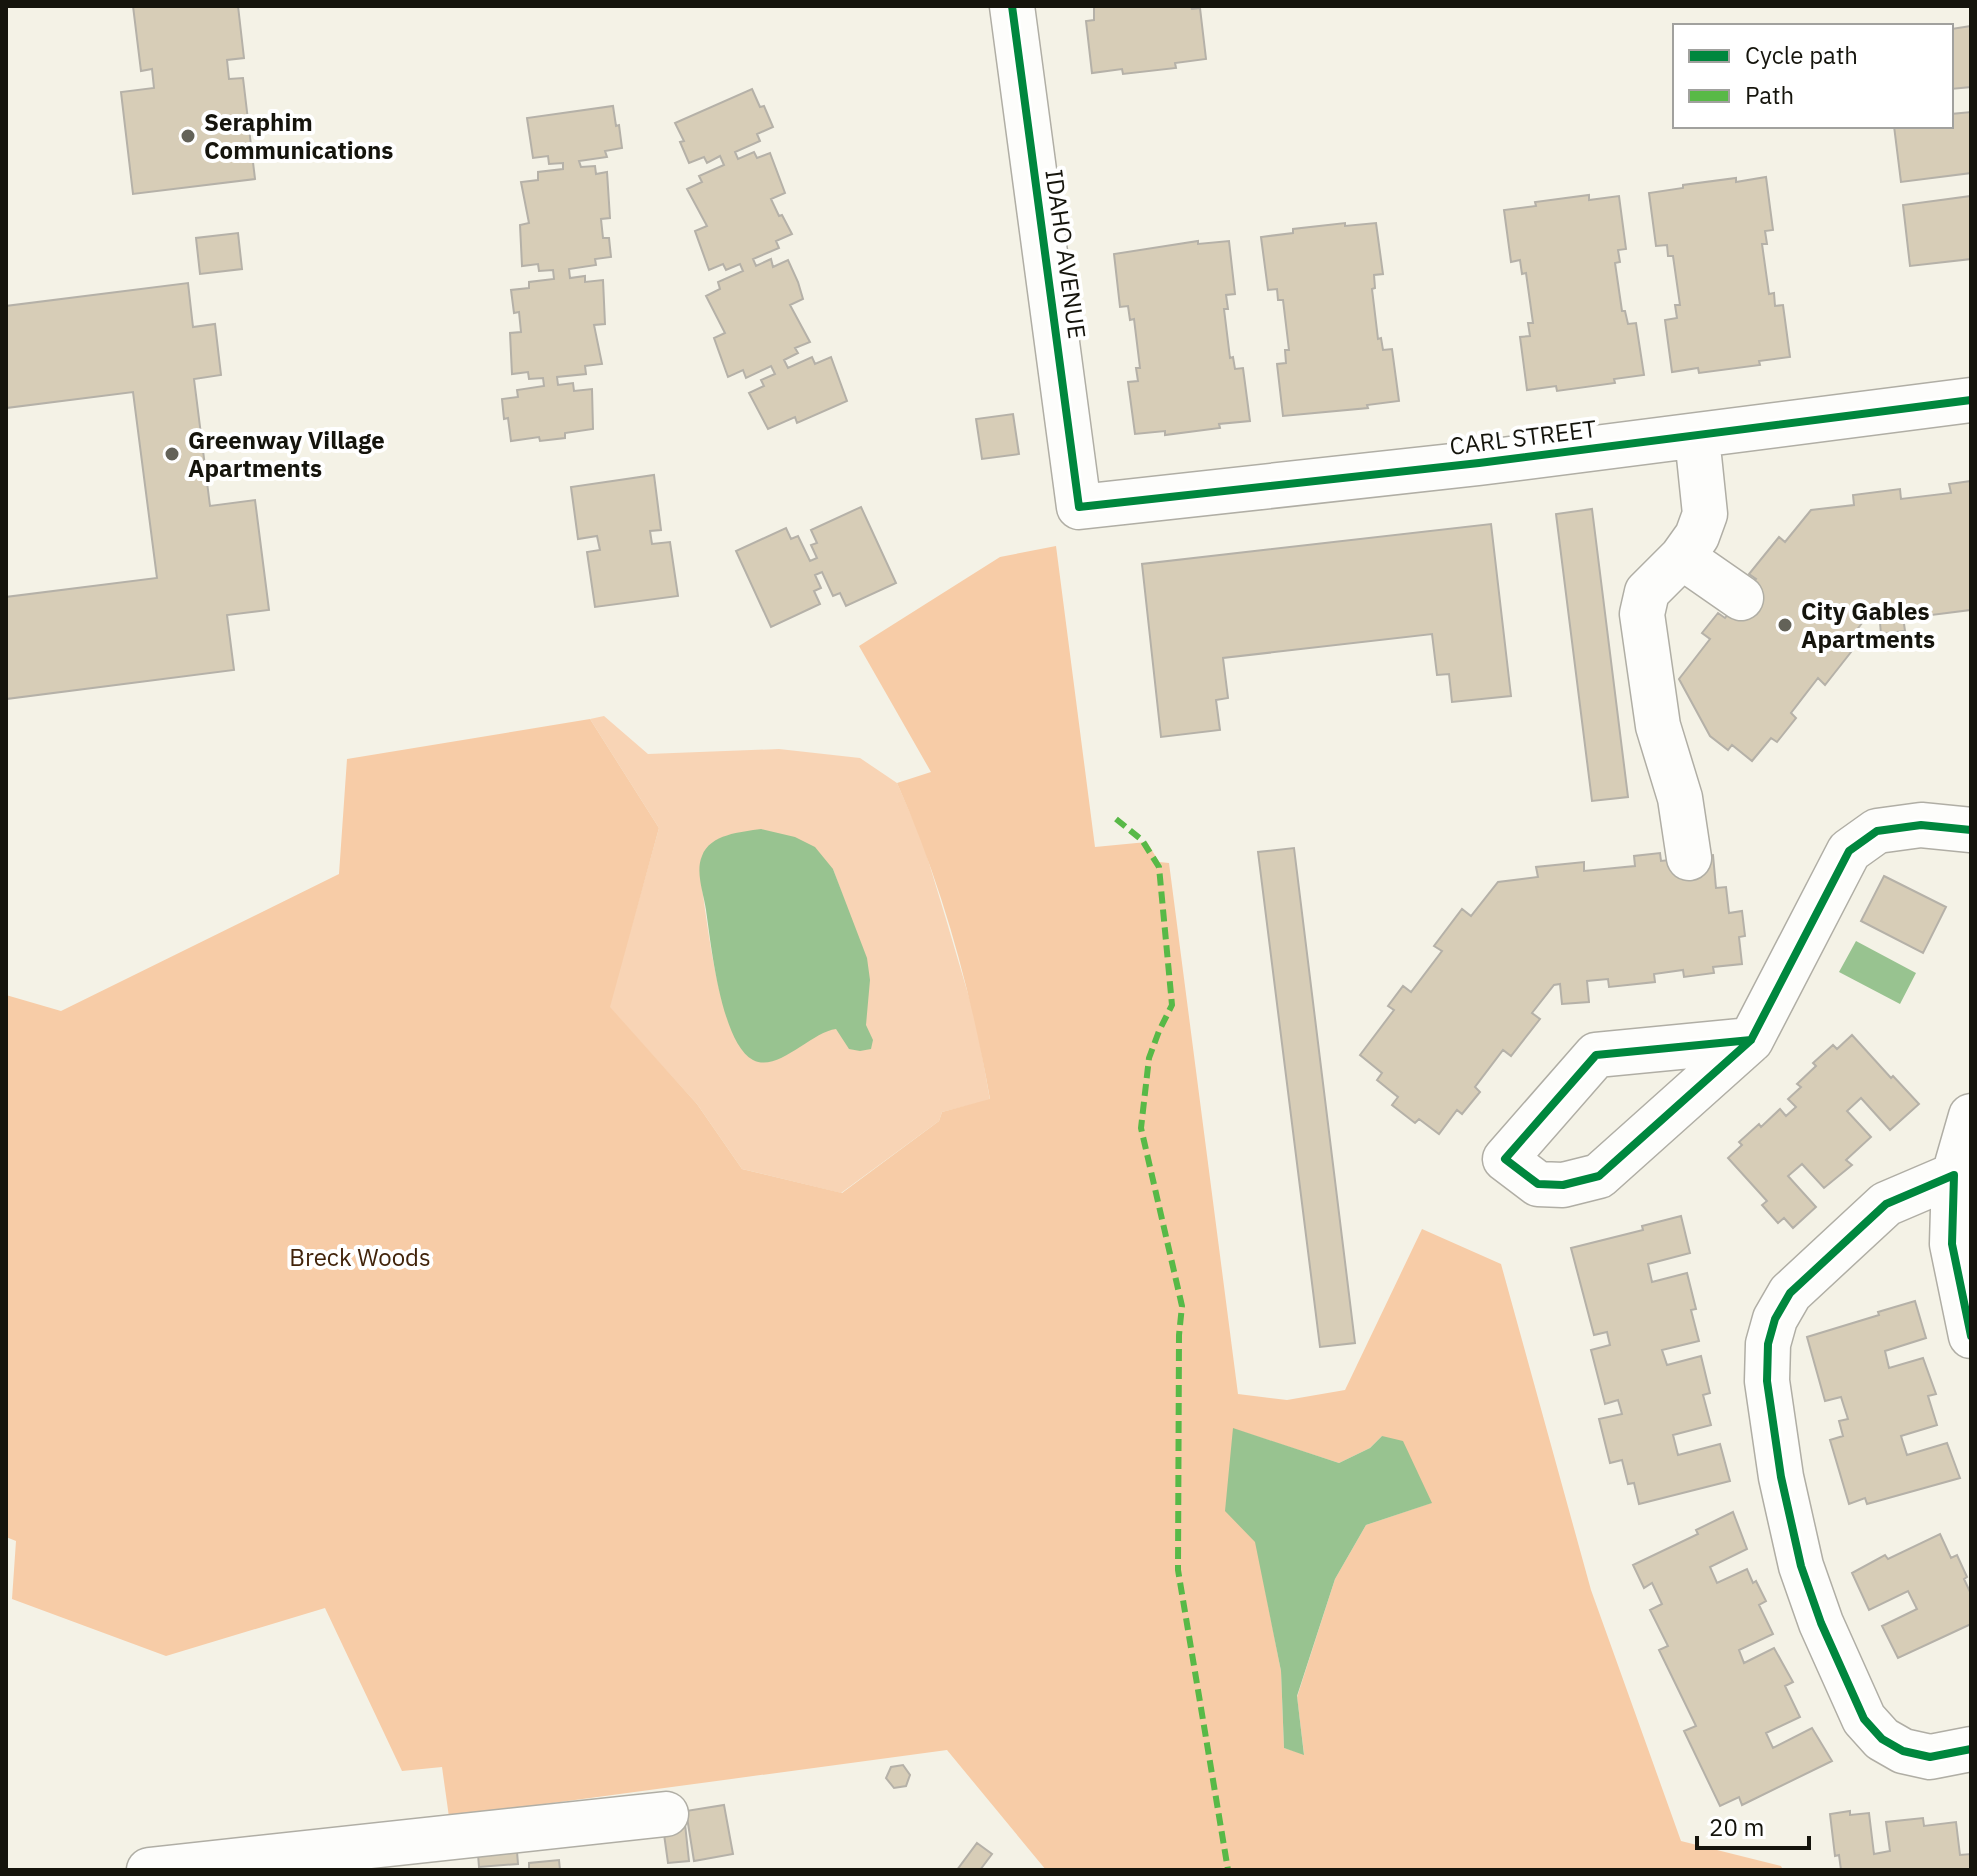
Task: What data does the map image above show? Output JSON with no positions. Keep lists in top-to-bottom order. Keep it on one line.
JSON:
{"streets":{"street":["IDAHO AVENUE","CARL STREET"]},"crossings":[["IDAHO AVENUE","CARL STREET"]],"parks":["Breck Woods"],"places":["Seraphim Communications","Greenway Village Apartments","City Gables Apartments"],"legend":["Cycle path","Path"],"scale_bar":"20 m"}
